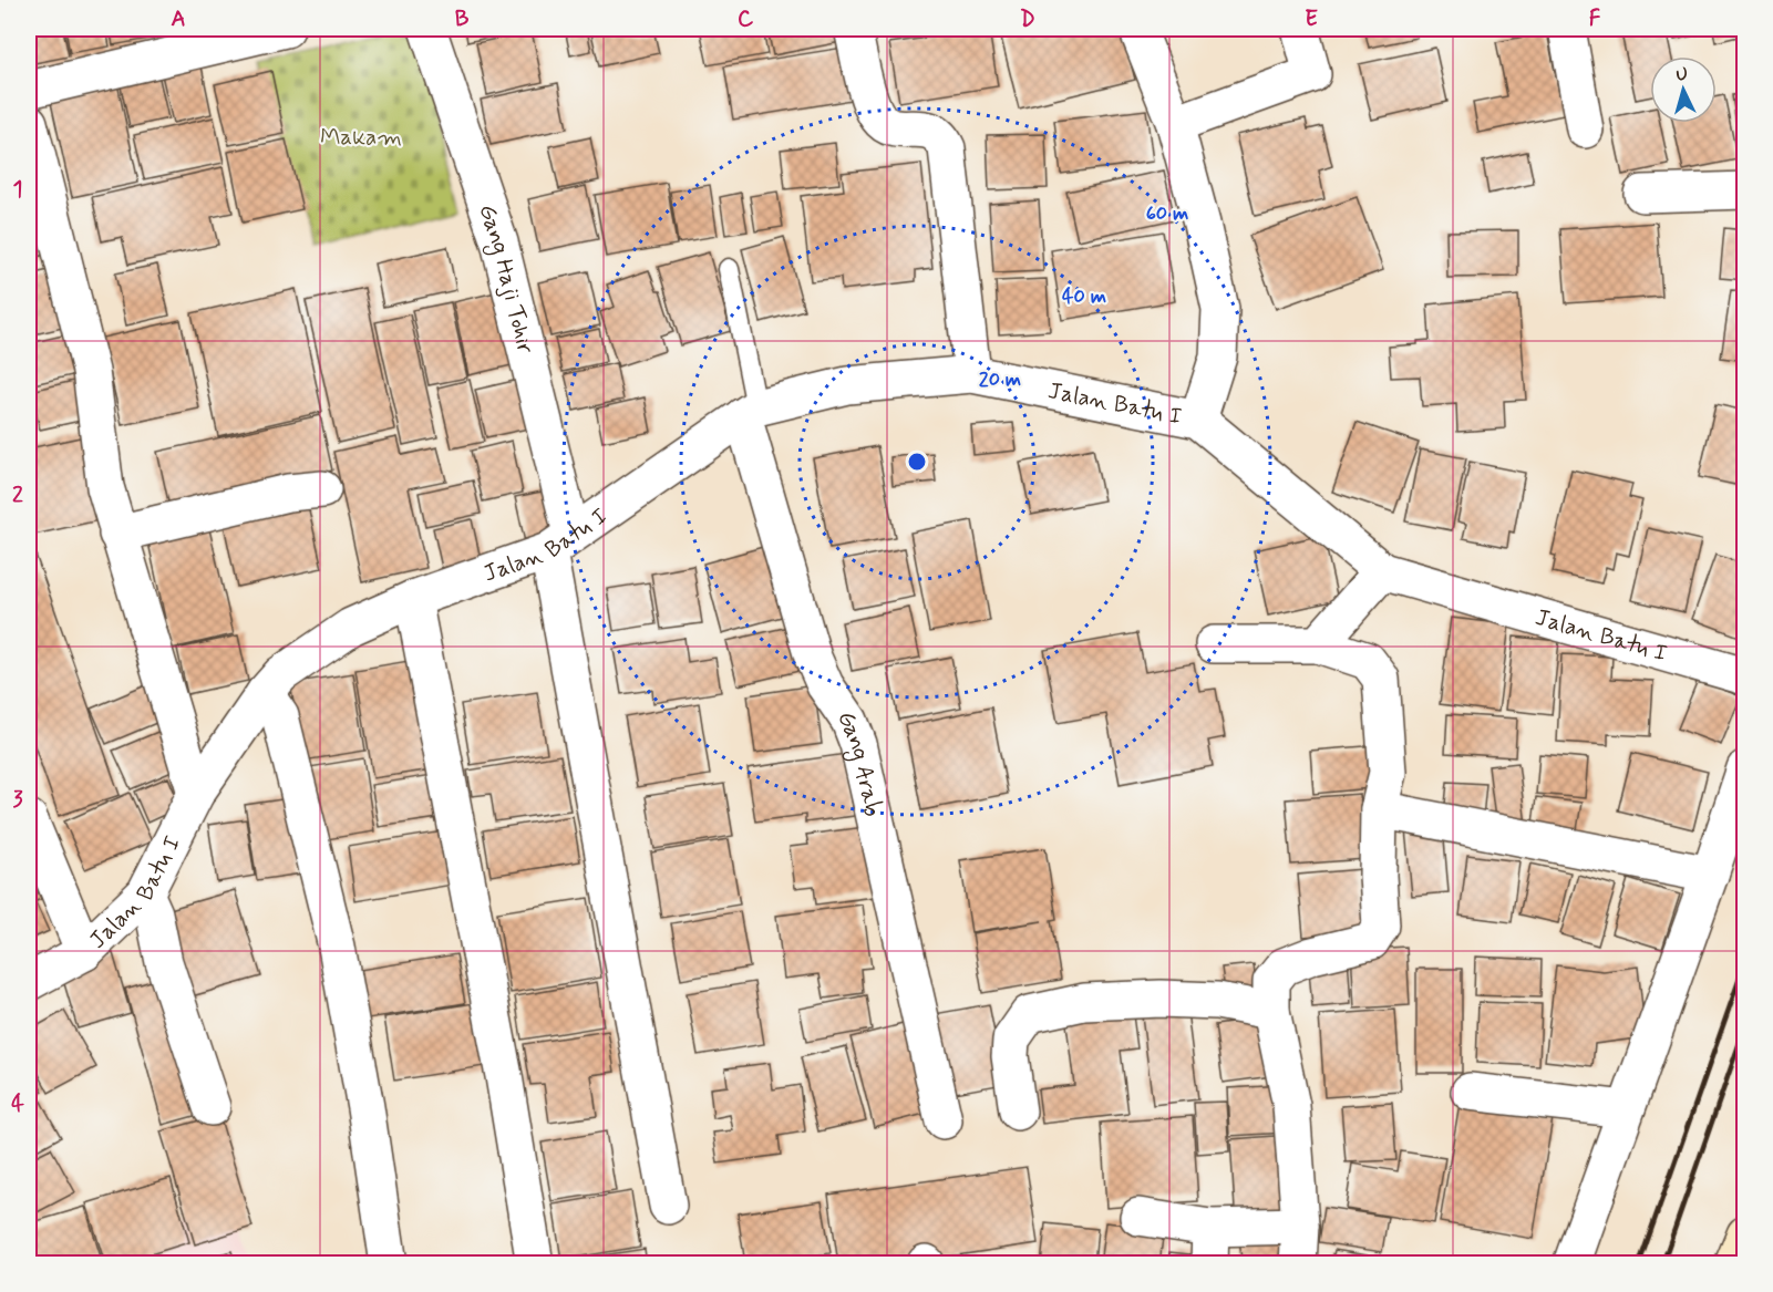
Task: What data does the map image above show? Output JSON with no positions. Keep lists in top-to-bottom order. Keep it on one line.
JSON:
{"streets":{"street":["Gang Haji Tohir","Jalan Batu I","Gang Arab"]},"crossings":[["Gang Haji Tohir","Jalan Batu I"],["Jalan Batu I","Gang Arab"]],"parks":["Makam"],"north":"top","grid":{"columns":["A","B","C","D","E","F"],"rows":["1","2","3","4"]},"rings":["60 m","40 m","20 m"]}
